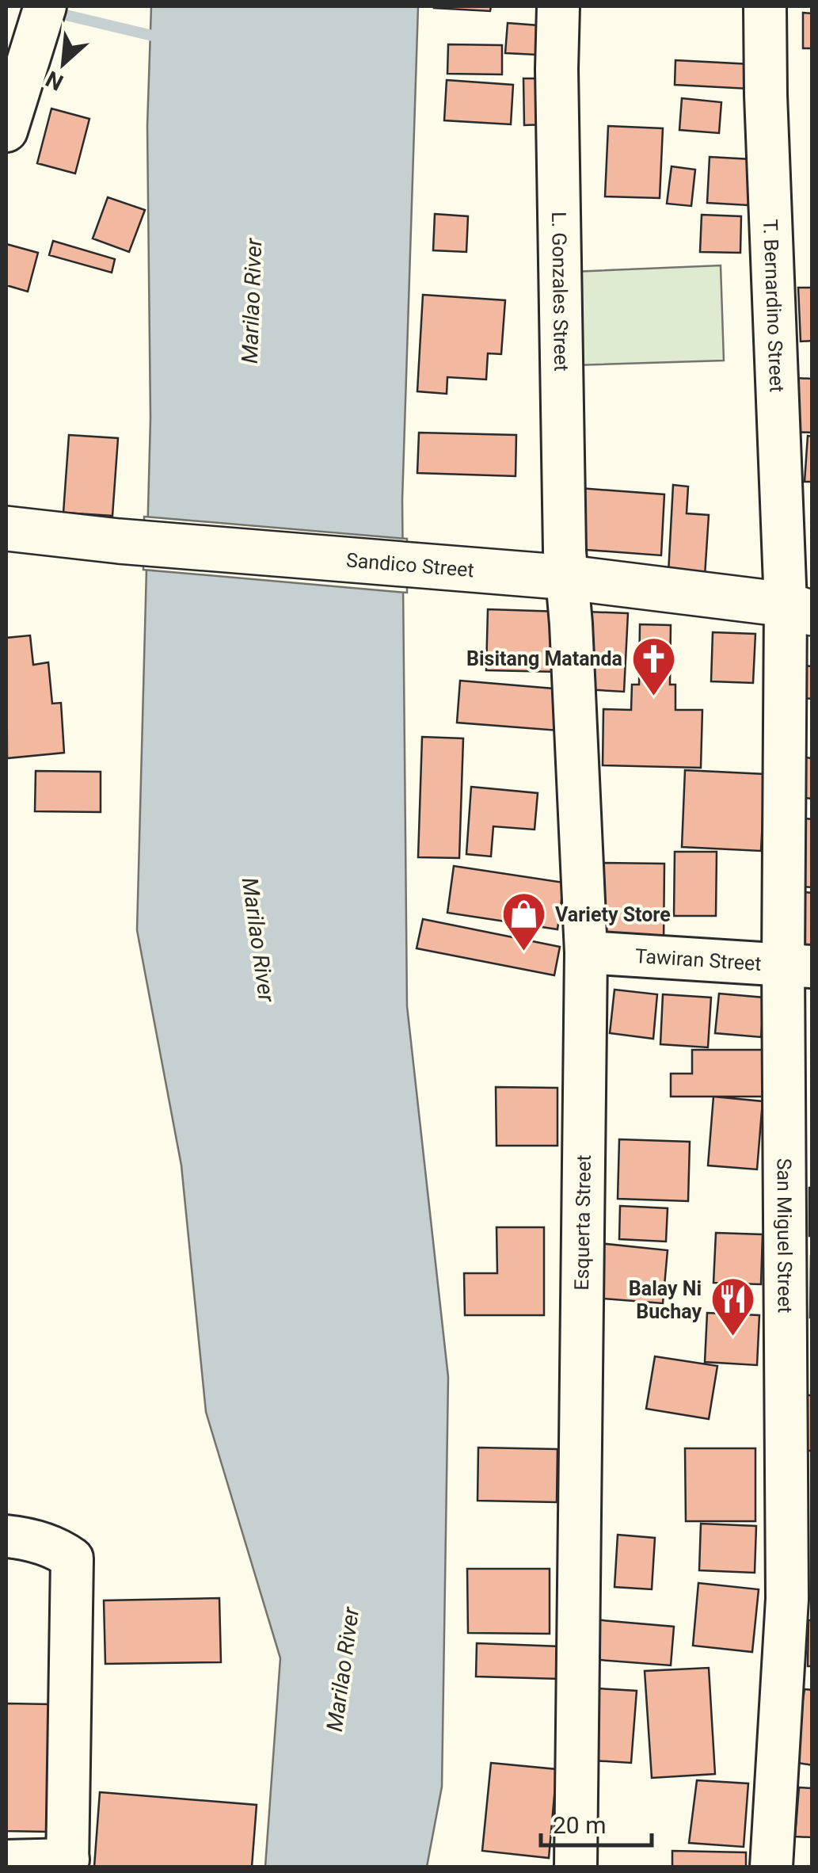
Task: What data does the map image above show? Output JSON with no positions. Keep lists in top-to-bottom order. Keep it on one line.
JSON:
{"streets":{"main road":["Sandico Street"],"street":["L. Gonzales Street","T. Bernardino Street","Tawiran Street","Esquerta Street","San Miguel Street"]},"crossings":[["L. Gonzales Street","Sandico Street"],["L. Gonzales Street","Esquerta Street"],["T. Bernardino Street","Sandico Street"],["T. Bernardino Street","San Miguel Street"],["Sandico Street","Esquerta Street"],["Sandico Street","San Miguel Street"],["Tawiran Street","Esquerta Street"],["Tawiran Street","San Miguel Street"]],"water":["Marilao River"],"places":{"church":["Bisitang Matanda"],"shop":["Variety Store"],"restaurant":["Balay Ni Buchay"]},"scale_bar":"20 m","north":"bottom left"}
